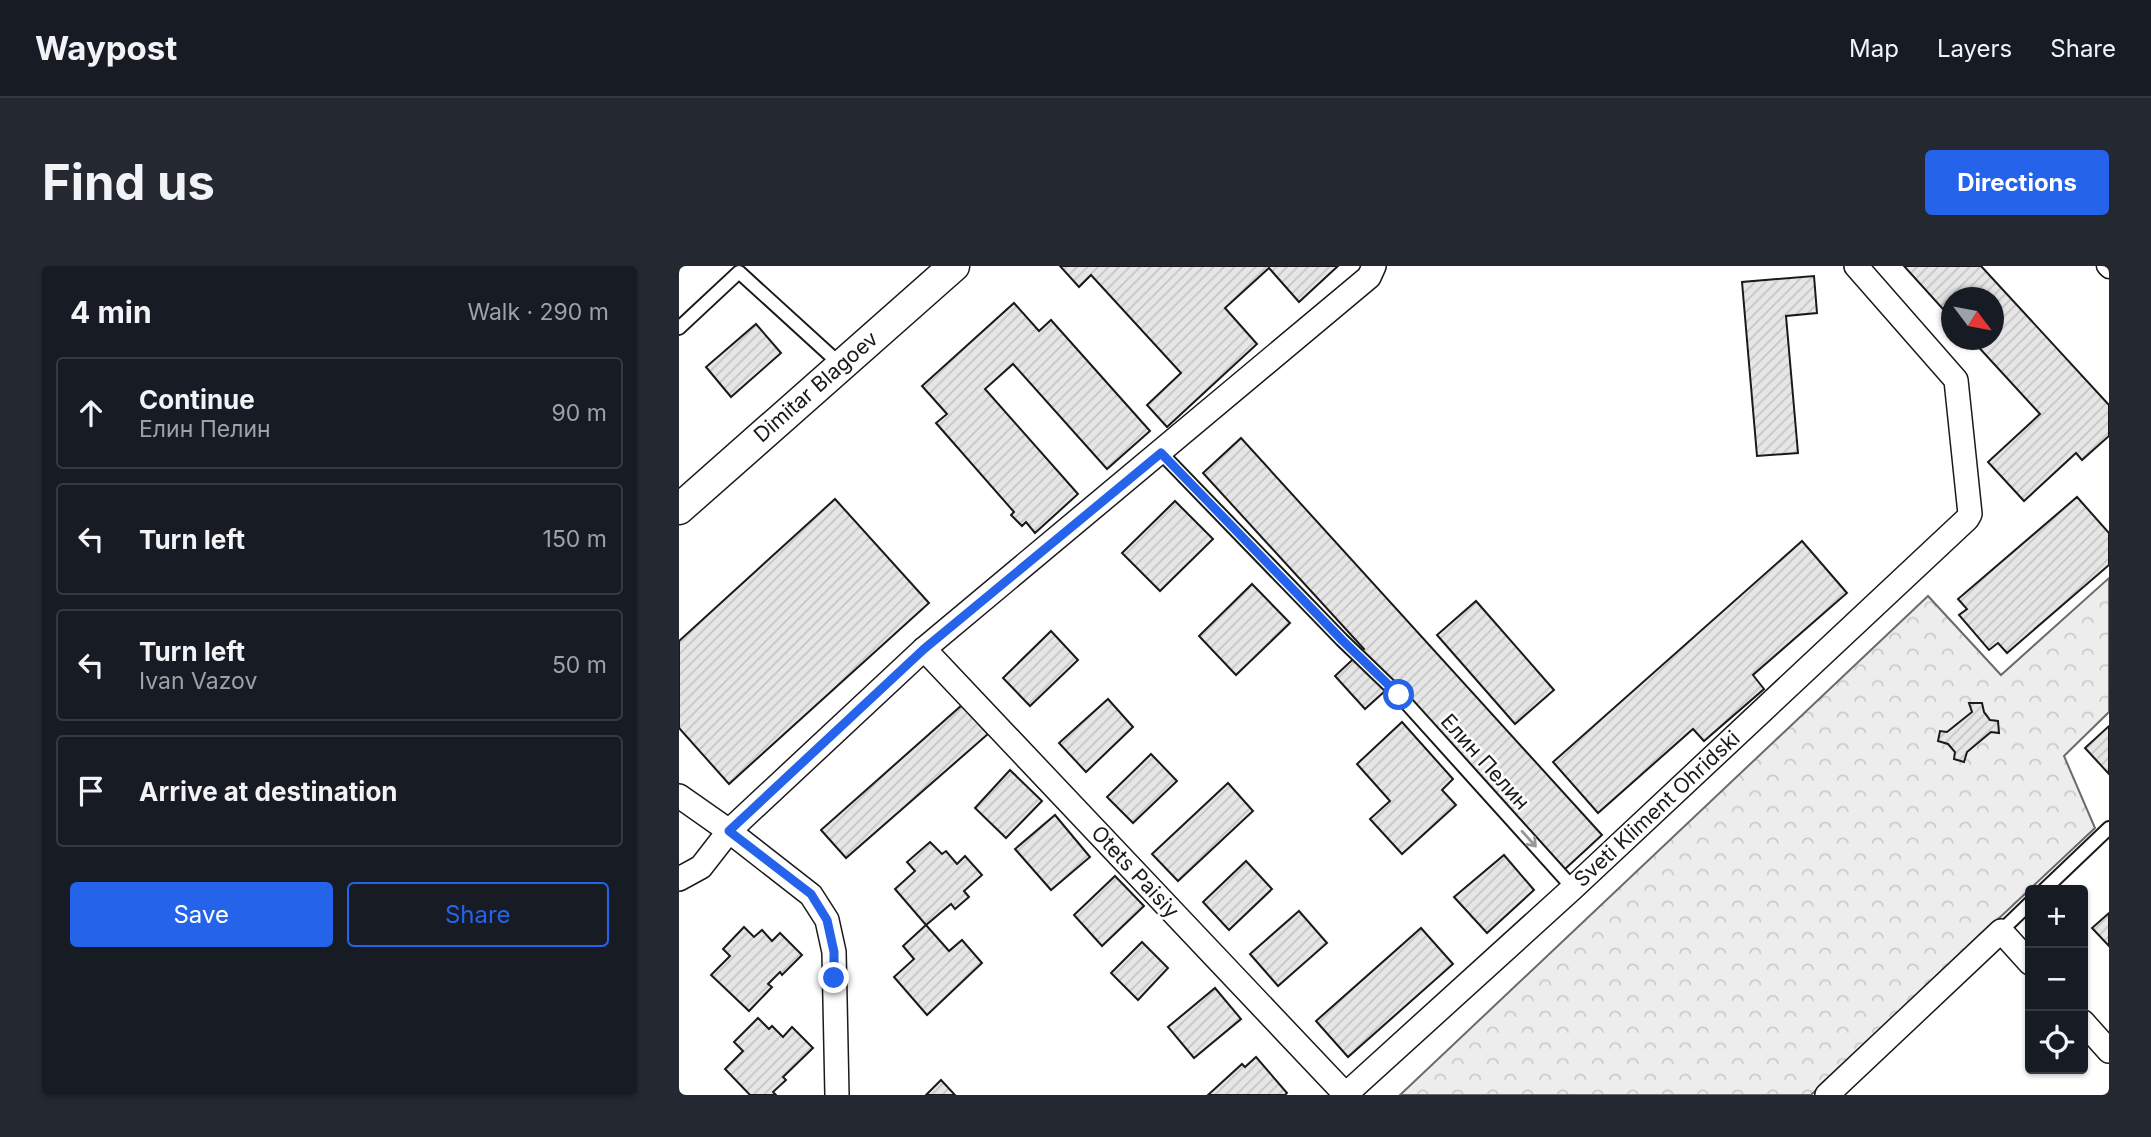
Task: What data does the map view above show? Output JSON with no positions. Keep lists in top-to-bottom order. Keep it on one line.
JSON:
{"streets":{"street":["Dimitar Blagoev","Sveti Kliment Ohridski","Otets Paisiy"],"lane":["Елин Пелин"]},"crossings":[["Елин Пелин","Sveti Kliment Ohridski"],["Sveti Kliment Ohridski","Otets Paisiy"]],"one_way":["Елин Пелин"],"north":"bottom right","page":{"header":"Waypost","nav":["Map","Layers","Share"],"buttons":["Directions",["Save","Share"]],"title":"Find us","heading":["4 min","Walk · 290 m"],"list":[["Continue","Елин Пелин","90 m"],["Turn left","150 m"],["Turn left","Ivan Vazov","50 m"],"Arrive at destination"],"map_buttons":["+","−"]}}
